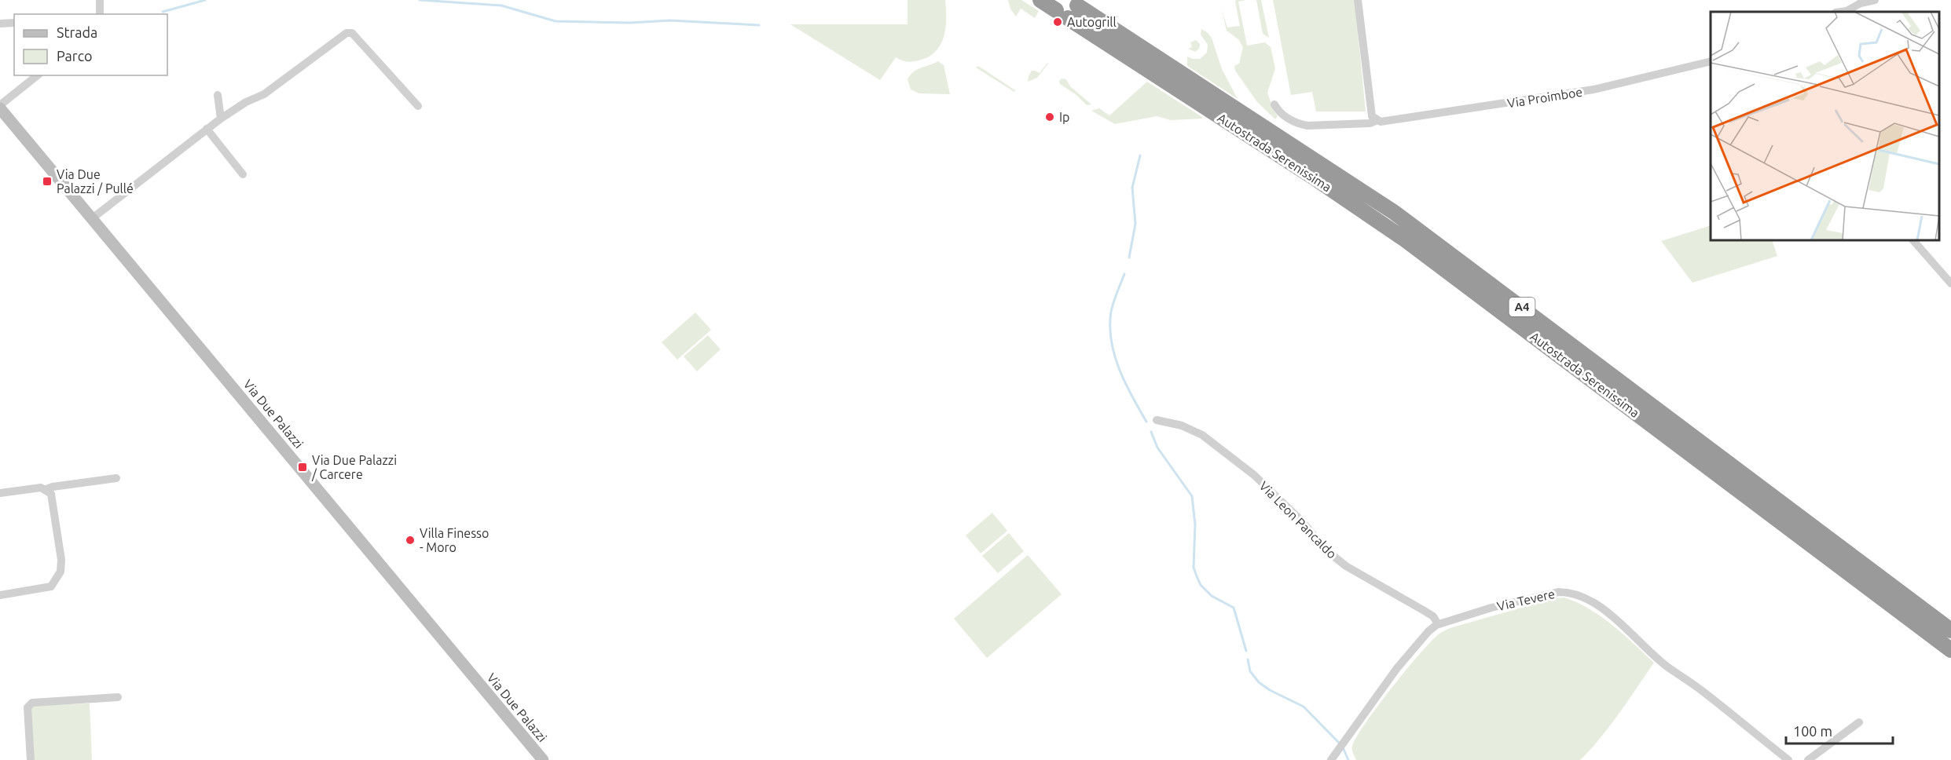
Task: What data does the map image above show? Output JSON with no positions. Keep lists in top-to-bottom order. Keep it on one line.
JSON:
{"streets":{"highway":["Autostrada Serenissima","A4"],"street":["Via Proimboe","Via Due Palazzi","Via Leon Pancaldo","Via Tevere"]},"crossings":[["Via Leon Pancaldo","Via Tevere"]],"places":{"other":["Autogrill","Ip","Villa Finesso - Moro"],"transit":["Via Due Palazzi / Pullé","Via Due Palazzi / Carcere"]},"legend":["Strada","Parco"],"scale_bar":"100 m"}
